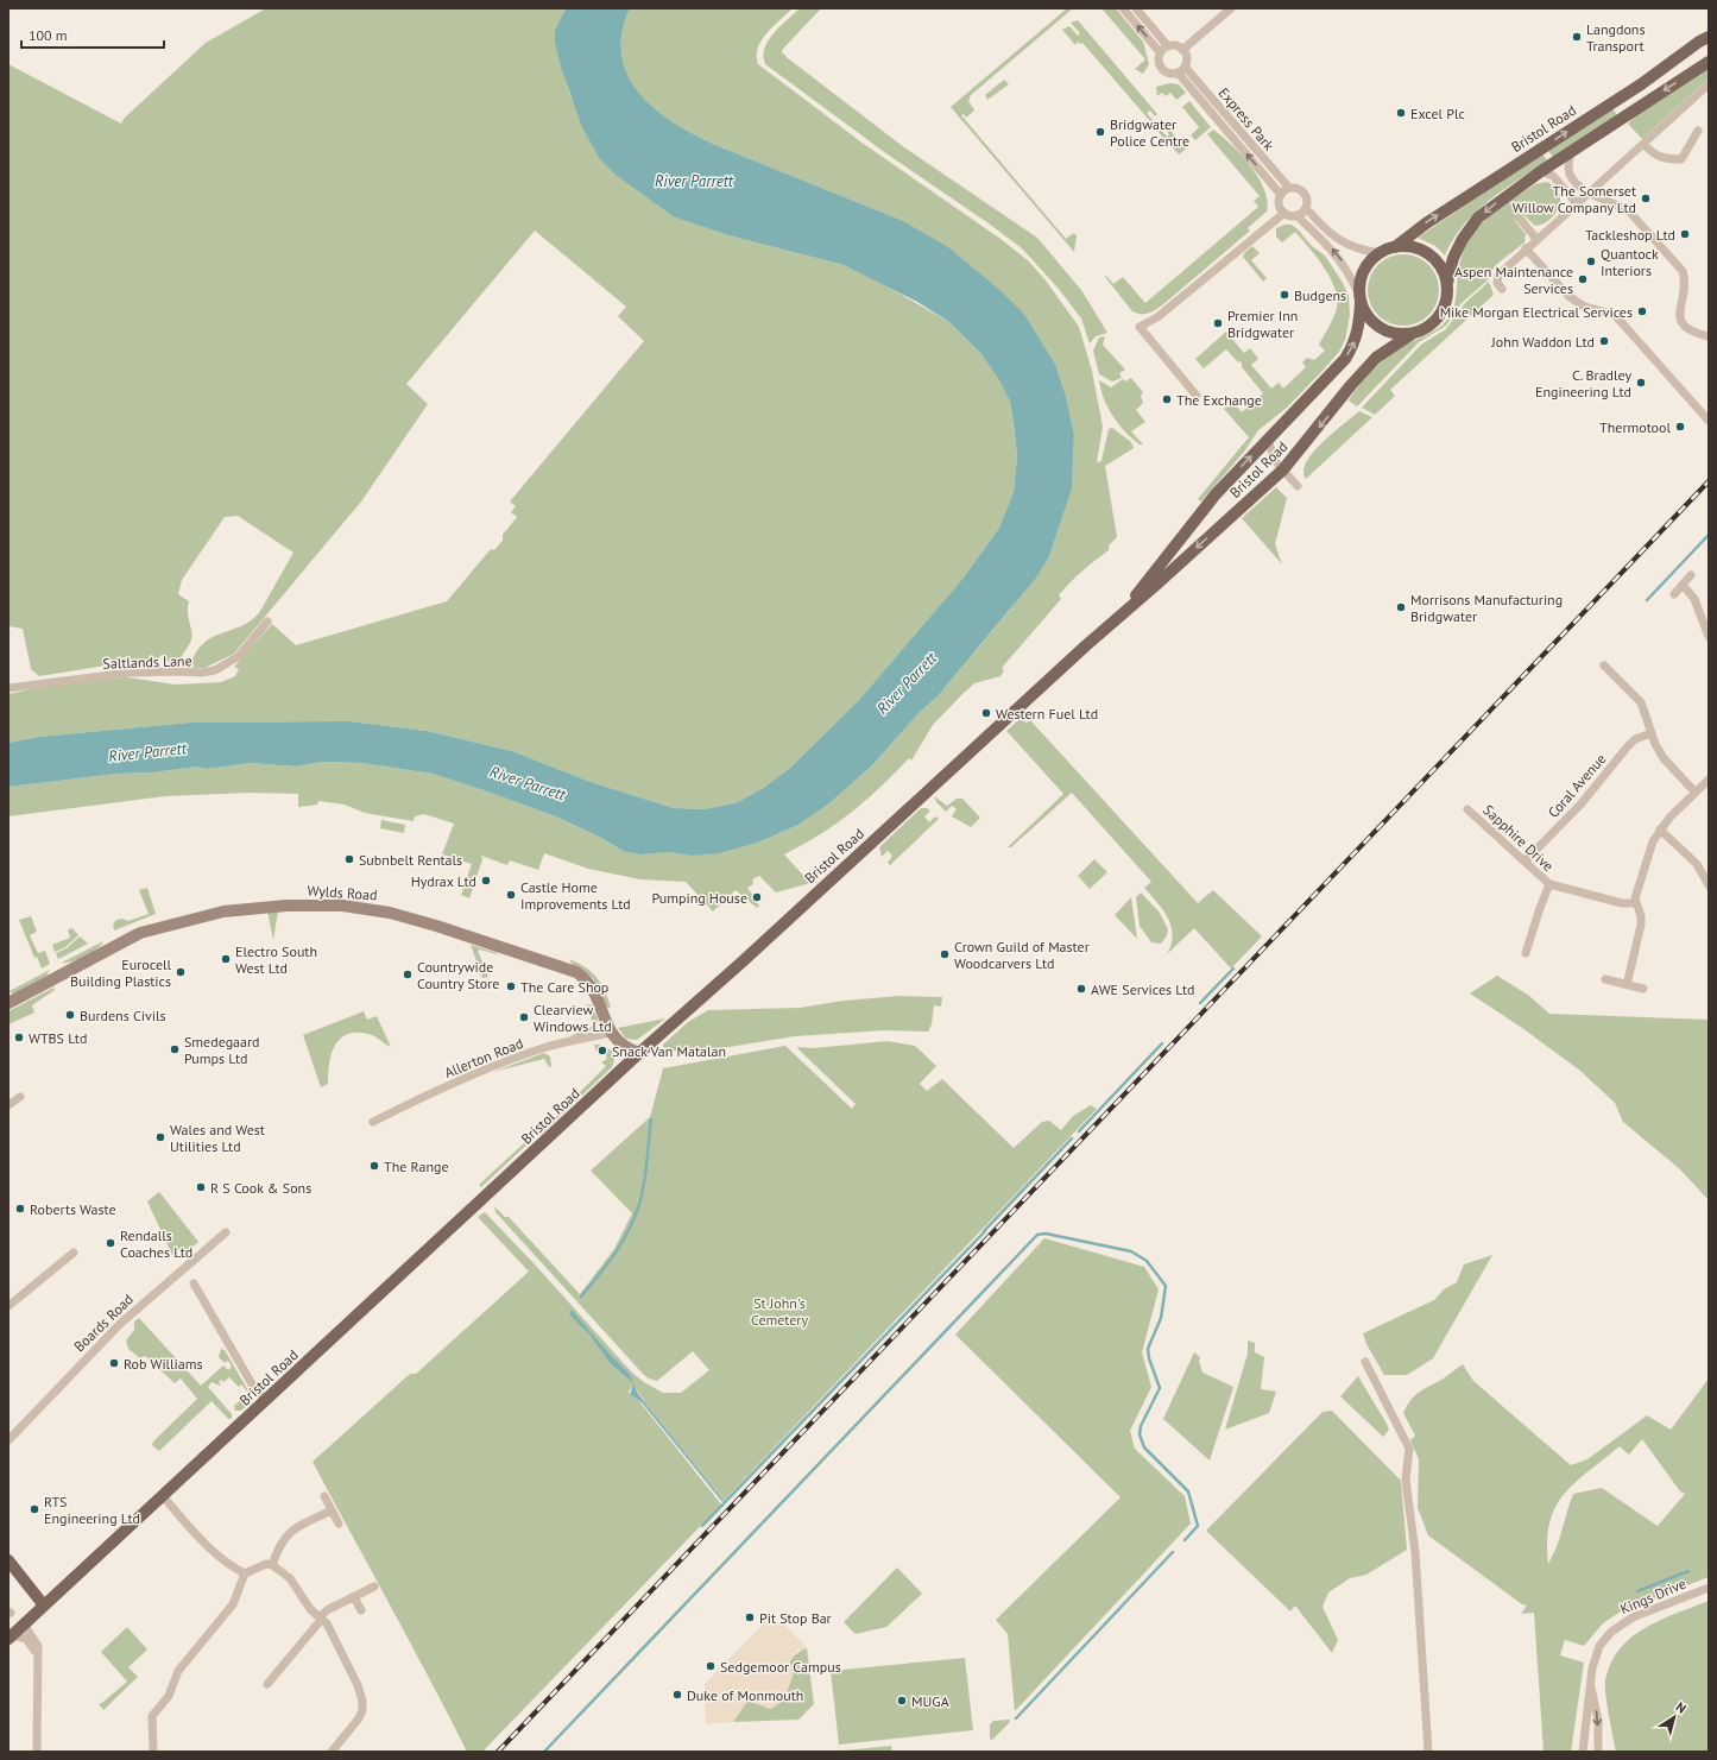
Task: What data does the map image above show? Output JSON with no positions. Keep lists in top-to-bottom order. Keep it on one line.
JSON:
{"streets":{"main road":["Bristol Road"],"street":["Express Park","Saltlands Lane","Coral Avenue","Sapphire Drive","Wylds Road","Allerton Road","Boards Road","Kings Drive"]},"crossings":[["Bristol Road","Wylds Road"],["Coral Avenue","Sapphire Drive"],["Wylds Road","Allerton Road"]],"water":["River Parrett"],"parks":["St John's Cemetery"],"places":["Langdons Transport","Excel Plc","Bridgwater Police Centre","The Somerset Willow Company Ltd","Tackleshop Ltd","Quantock Interiors","Aspen Maintenance Services","Budgens","Mike Morgan Electrical Services","Premier Inn Bridgwater","John Waddon Ltd","C. Bradley Engineering Ltd","The Exchange","Thermotool","Morrisons Manufacturing Bridgwater","Western Fuel Ltd","Subnbelt Rentals","Hydrax Ltd","Castle Home Improvements Ltd","Pumping House","Crown Guild of Master Woodcarvers Ltd","Electro South West Ltd","Eurocell Building Plastics","Countrywide Country Store","The Care Shop","AWE Services Ltd","Burdens Civils","Clearview Windows Ltd","WTBS Ltd","Smedegaard Pumps Ltd","Snack Van Matalan","Wales and West Utilities Ltd","The Range","R S Cook & Sons","Roberts Waste","Rendalls Coaches Ltd","Rob Williams","RTS Engineering Ltd","Pit Stop Bar","Sedgemoor Campus","Duke of Monmouth","MUGA"],"scale_bar":"100 m","north":"top right"}
